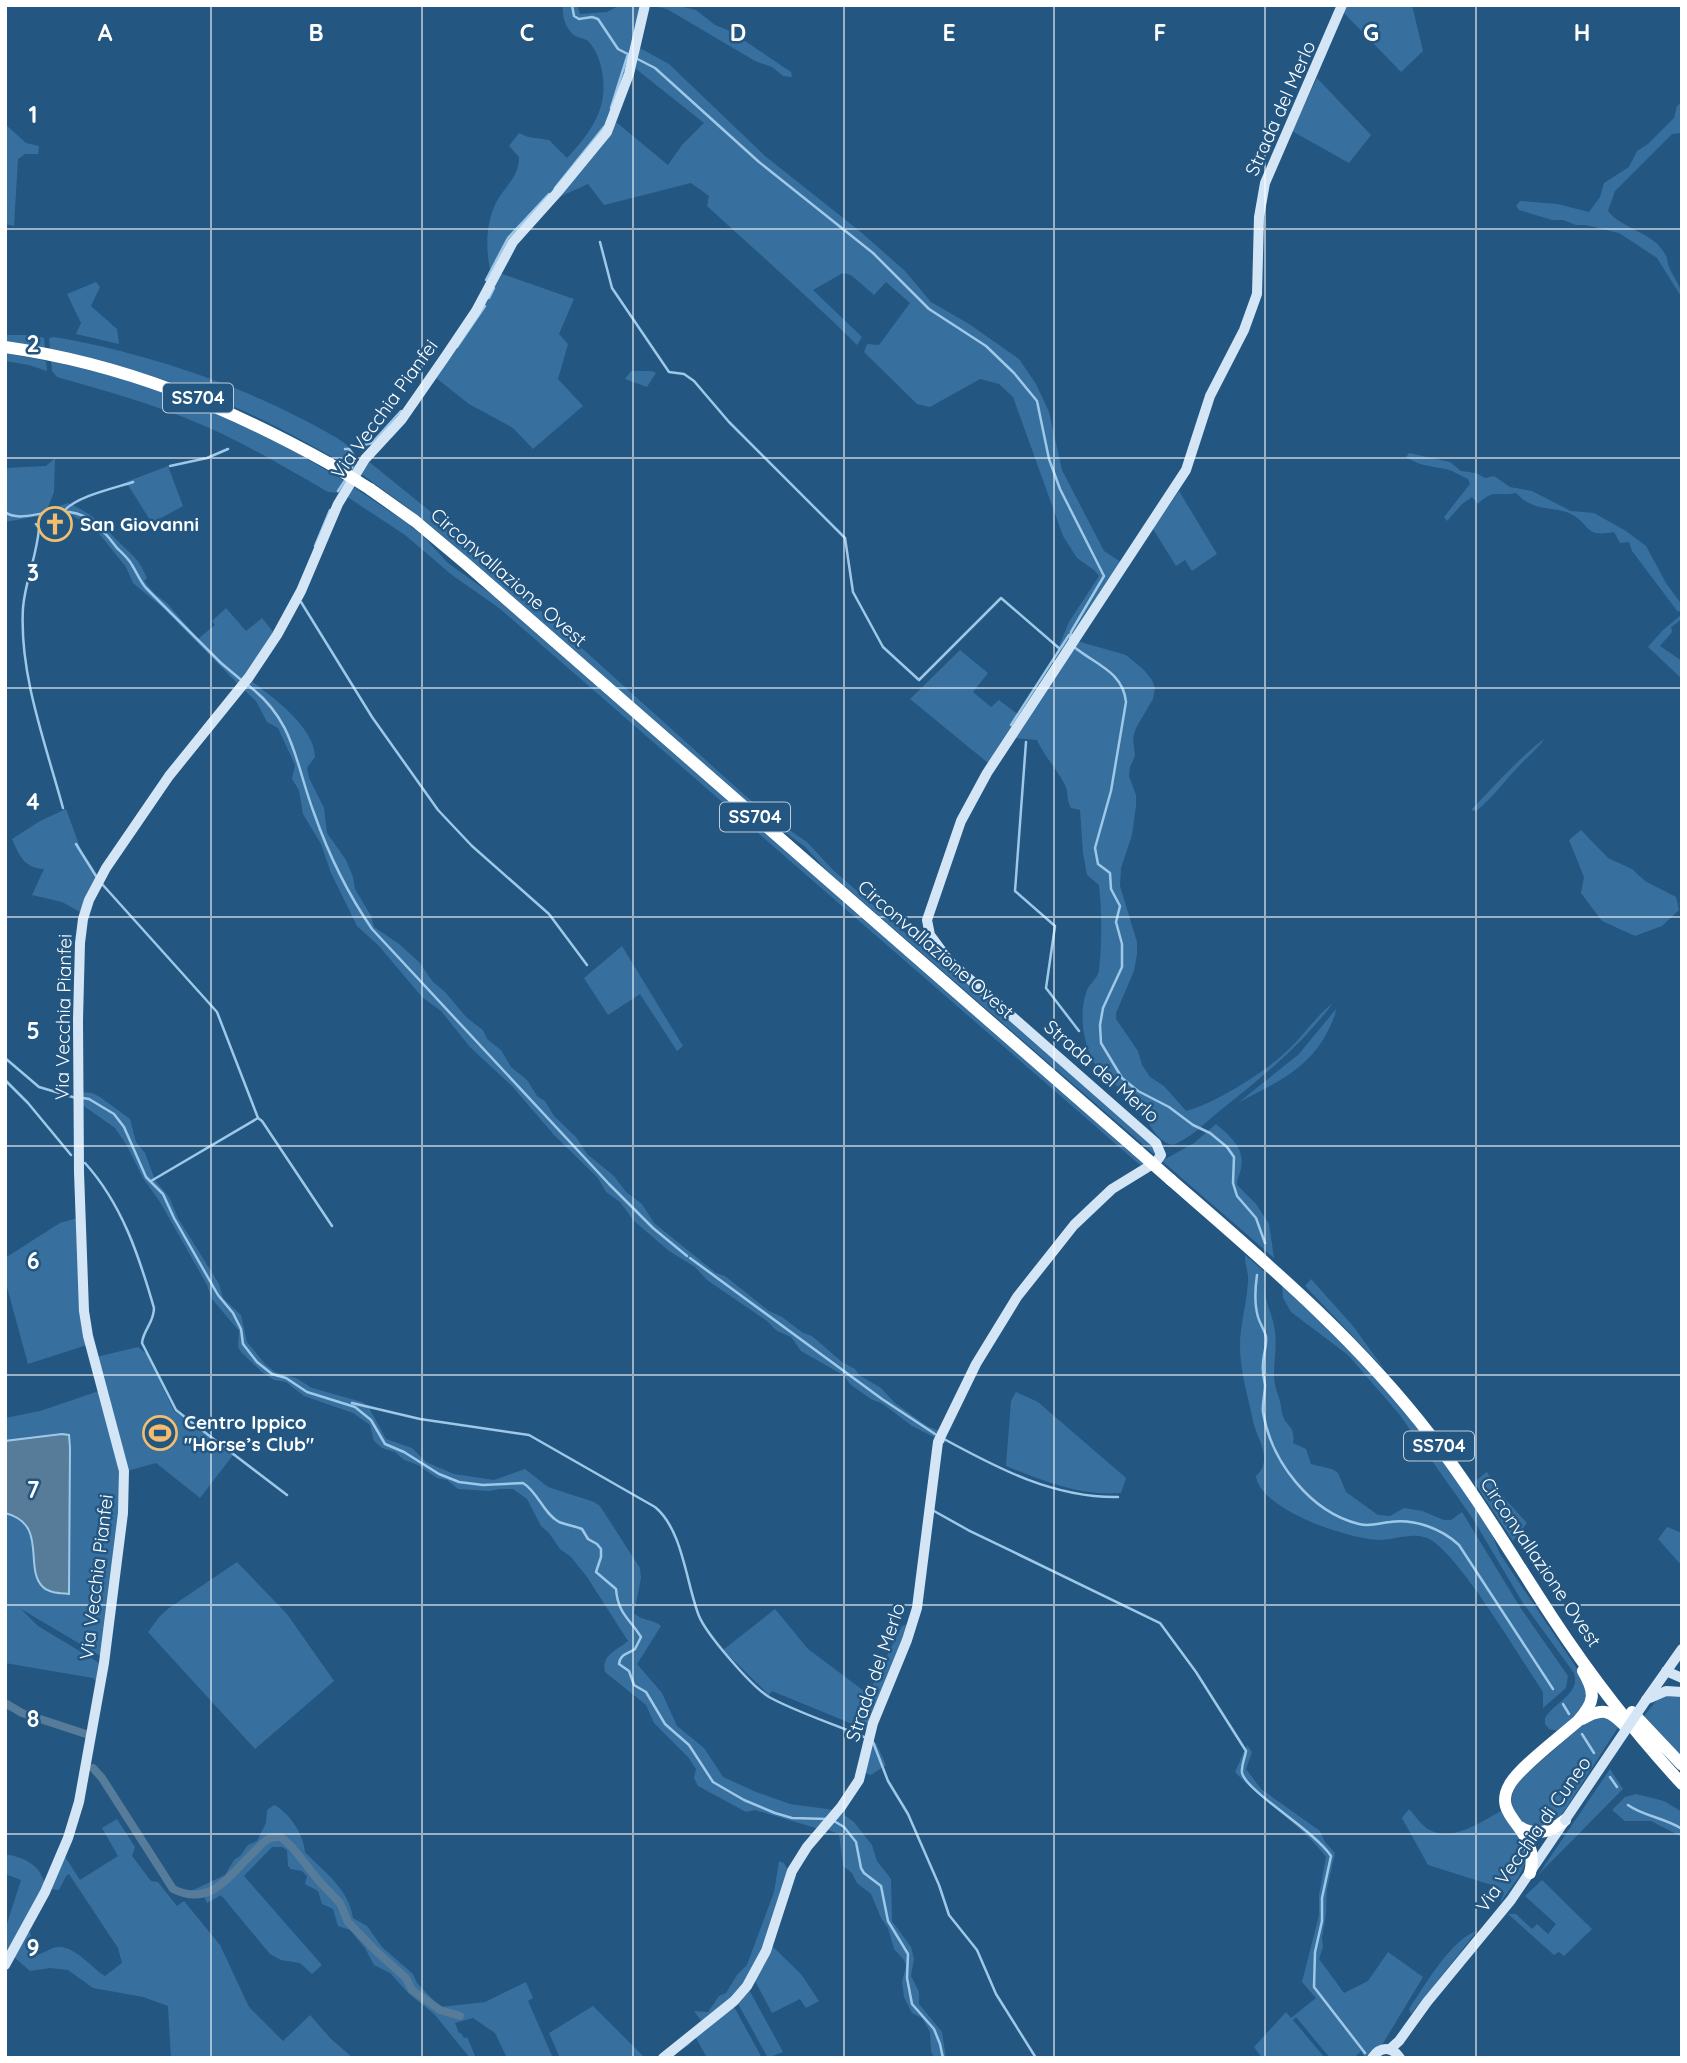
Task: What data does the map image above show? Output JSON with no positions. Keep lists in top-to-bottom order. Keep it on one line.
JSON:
{"streets":{"highway":["SS704","Circonvallazione Ovest"],"street":["Strada del Merlo","Via Vecchia Pianfei","Via Vecchia di Cuneo"]},"places":{"church":["San Giovanni"],"sports":["Centro Ippico \"Horse’s Club\""]},"grid":{"columns":["A","B","C","D","E","F","G","H"],"rows":["1","2","3","4","5","6","7","8","9"]}}
